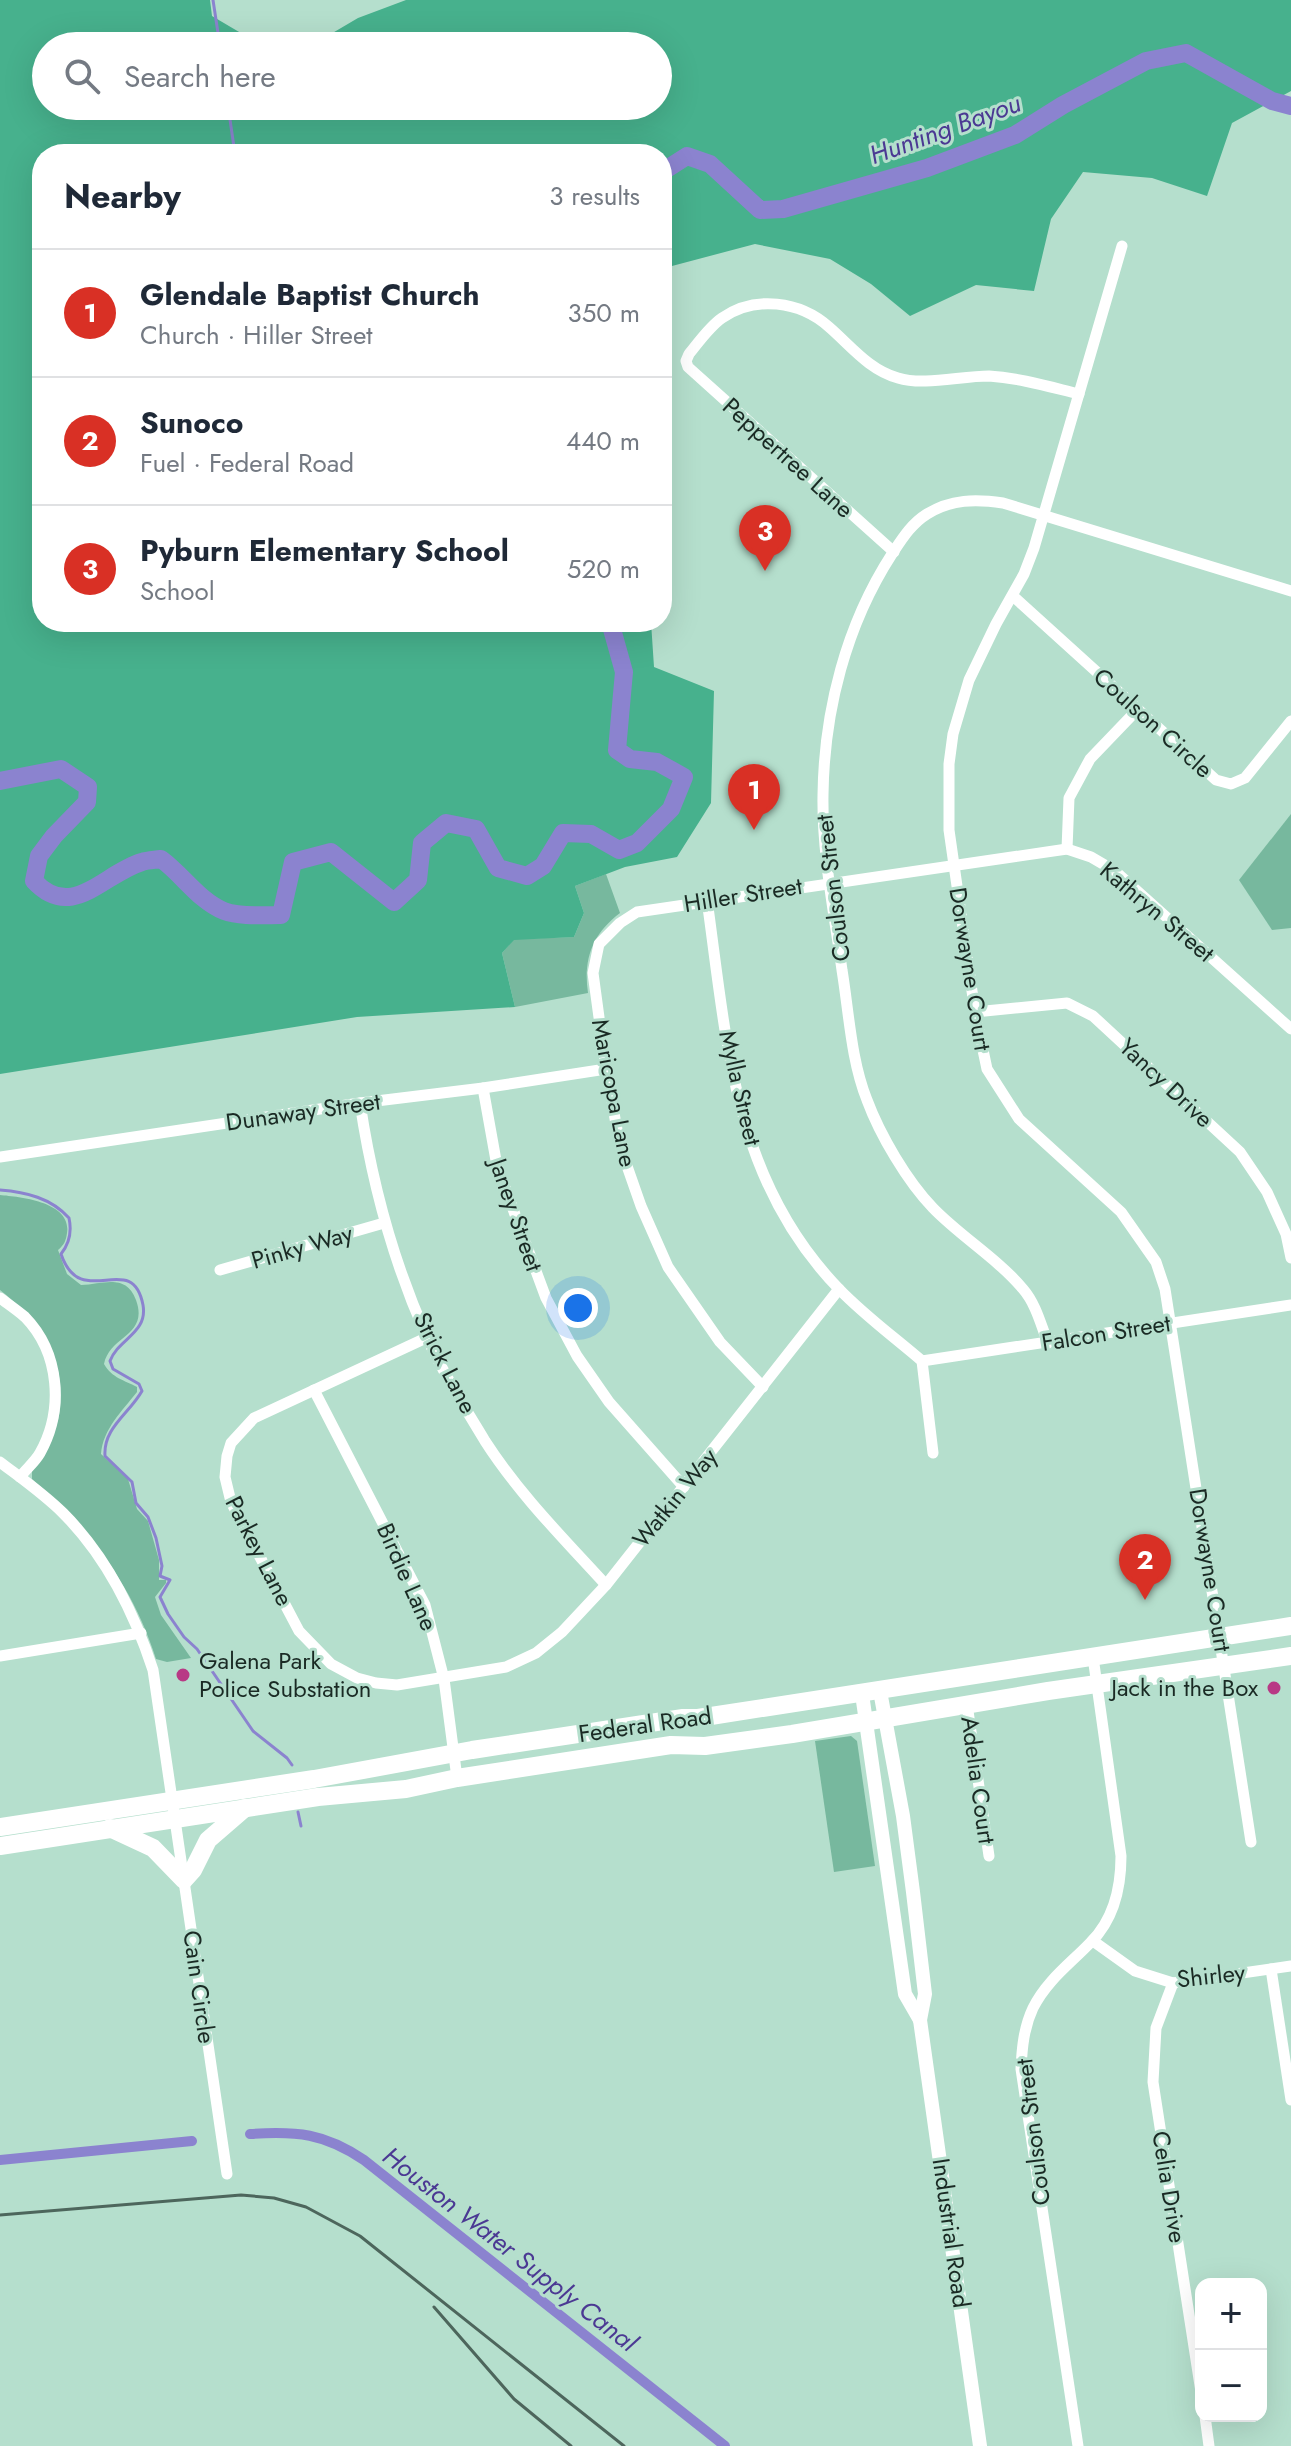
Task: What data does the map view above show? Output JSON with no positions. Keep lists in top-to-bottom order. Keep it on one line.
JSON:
{"streets":{"main road":["Federal Road"],"street":["Peppertree Lane","Coulson Circle","Coulson Street","Hiller Street","Kathryn Street","Dorwayne Court","Yancy Drive","Mylla Street","Maricopa Lane","Dunaway Street","Janey Street","Pinky Way","Falcon Street","Strick Lane","Watkin Way","Parkey Lane","Birdie Lane","Adelia Court","Shirley","Cain Circle","Celia Drive","Industrial Road"]},"crossings":[["Peppertree Lane","Coulson Street"],["Peppertree Lane","Dorwayne Court"],["Coulson Circle","Dorwayne Court"],["Coulson Street","Hiller Street"],["Coulson Street","Dorwayne Court"],["Coulson Street","Falcon Street"],["Coulson Street","Federal Road"],["Coulson Street","Shirley"],["Hiller Street","Dorwayne Court"],["Hiller Street","Mylla Street"],["Hiller Street","Maricopa Lane"],["Dorwayne Court","Yancy Drive"],["Dorwayne Court","Falcon Street"],["Dorwayne Court","Federal Road"],["Mylla Street","Falcon Street"],["Mylla Street","Watkin Way"],["Maricopa Lane","Dunaway Street"],["Maricopa Lane","Watkin Way"],["Dunaway Street","Janey Street"],["Dunaway Street","Strick Lane"],["Janey Street","Watkin Way"],["Pinky Way","Strick Lane"],["Strick Lane","Watkin Way"],["Strick Lane","Parkey Lane"],["Watkin Way","Parkey Lane"],["Parkey Lane","Birdie Lane"],["Birdie Lane","Federal Road"],["Federal Road","Adelia Court"],["Federal Road","Cain Circle"],["Federal Road","Industrial Road"],["Shirley","Celia Drive"]],"water":["Hunting Bayou","Houston Water Supply Canal"],"places":["Galena Park Police Substation","Jack in the Box"],"page":{"search":"Search here","heading":["Nearby","3 results"],"list":[{"mark":"1","name":"Glendale Baptist Church","note":"Church · Hiller Street","value":"350 m"},{"mark":"2","name":"Sunoco","note":"Fuel · Federal Road","value":"440 m"},{"mark":"3","name":"Pyburn Elementary School","note":"School","value":"520 m"}],"pins":["3","1","2"],"map_buttons":["+","−"]}}
